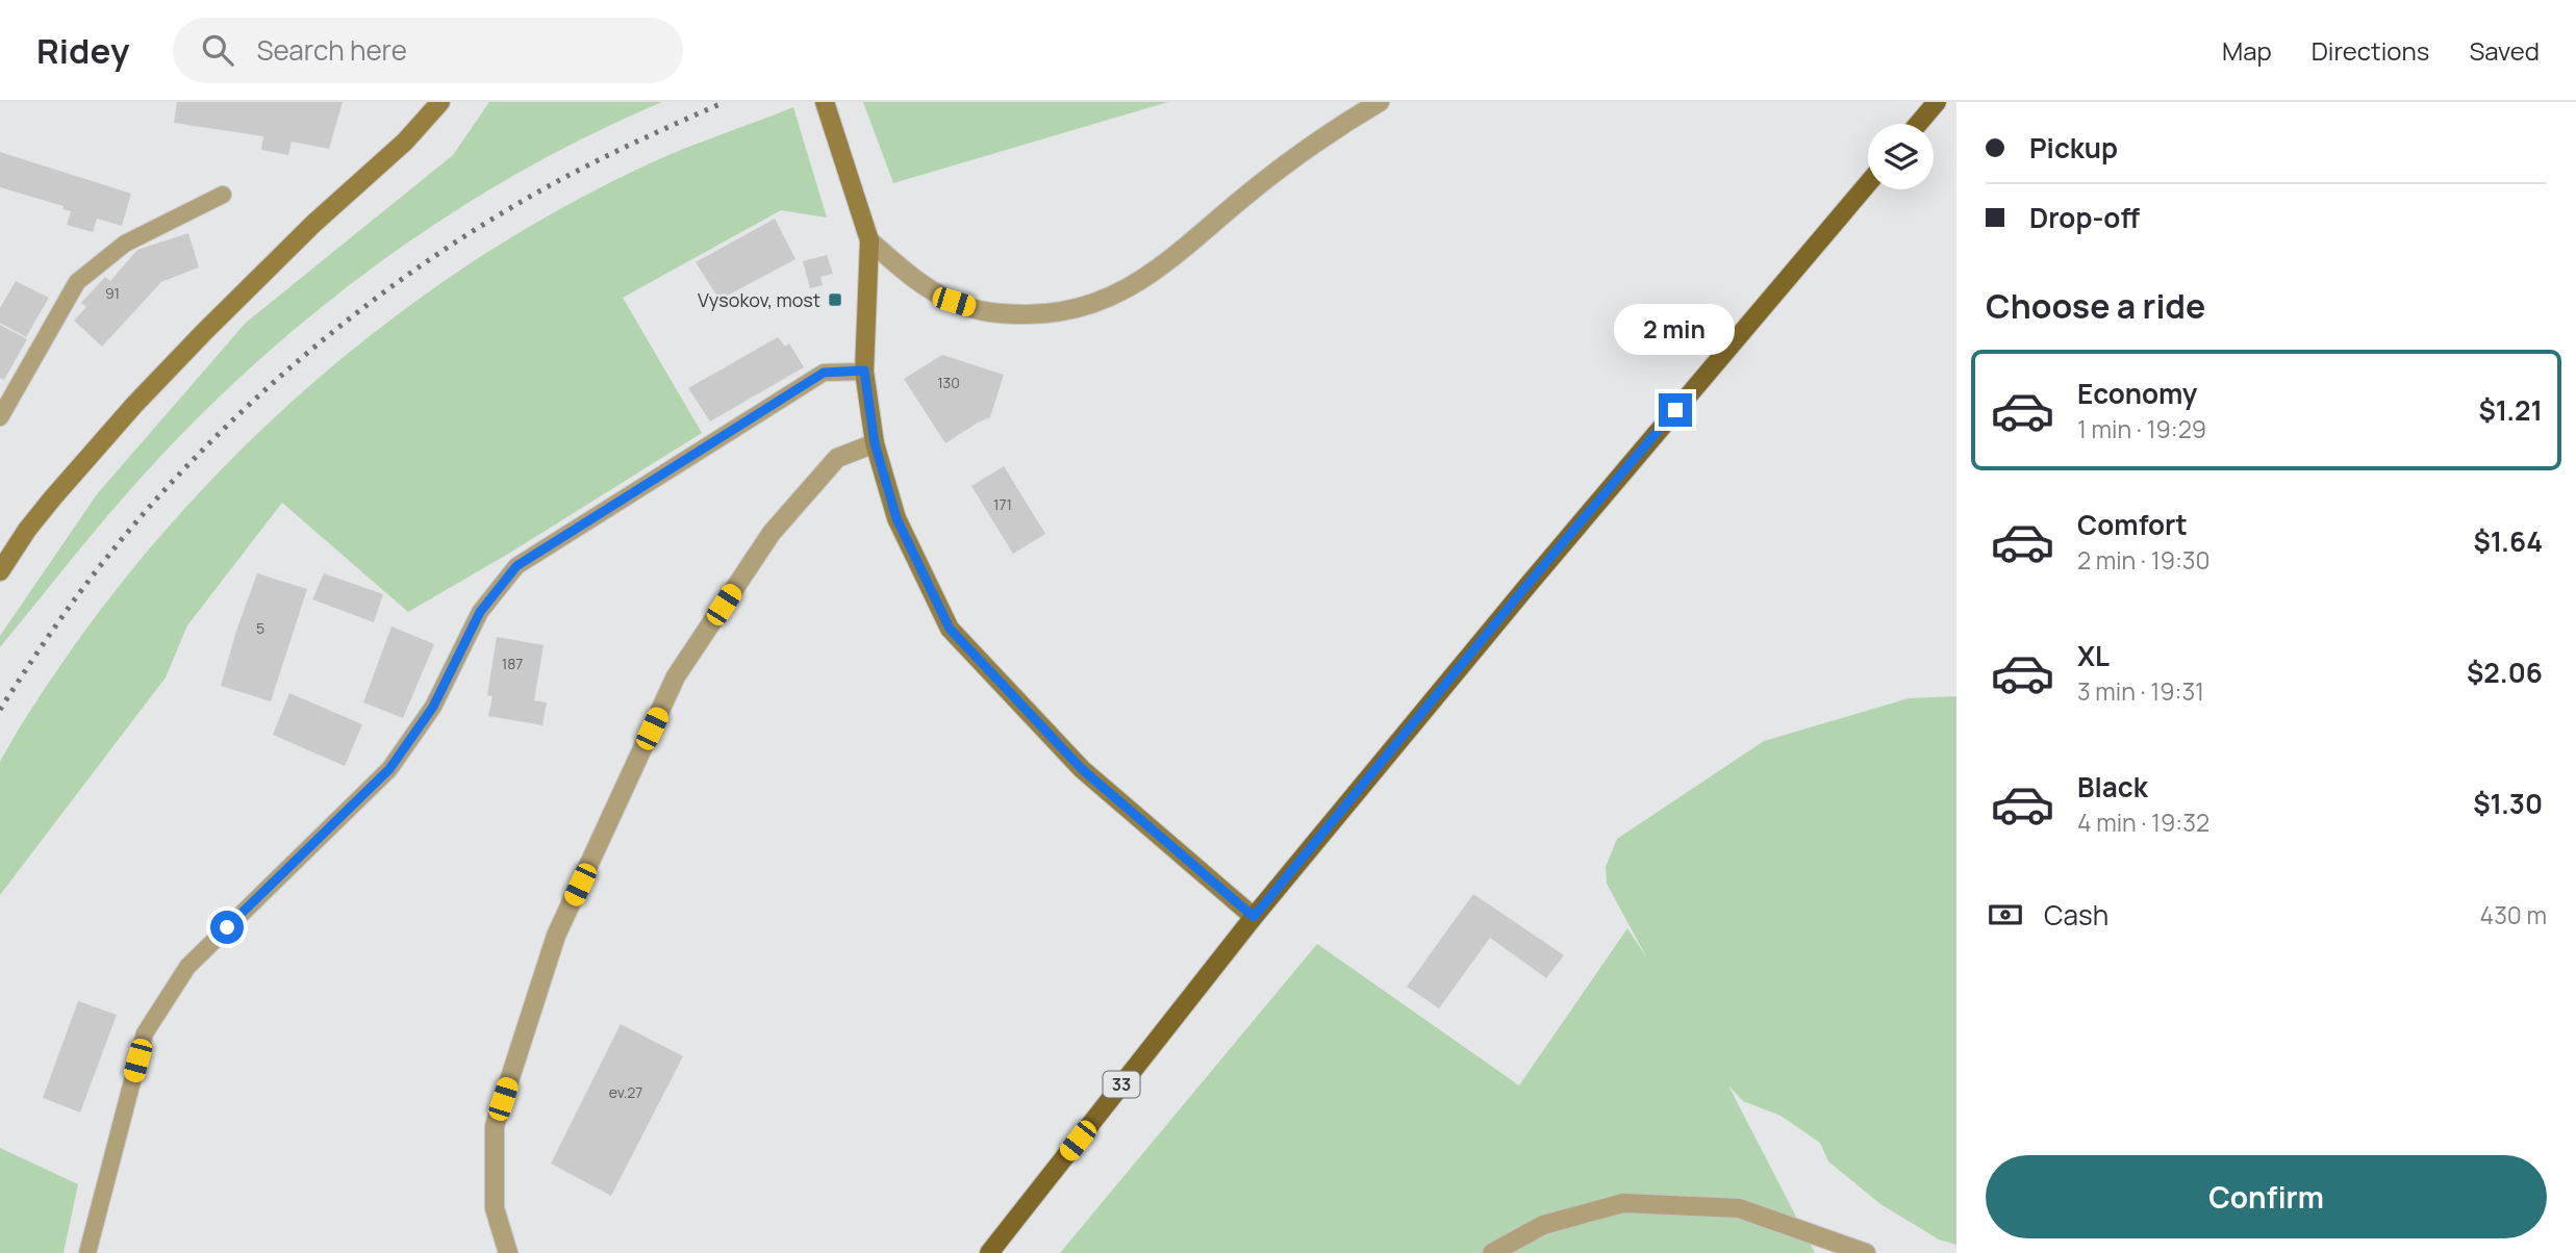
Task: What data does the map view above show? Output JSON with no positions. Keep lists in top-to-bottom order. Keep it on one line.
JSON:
{"streets":{"main road":["33"]},"places":{"transit":["Vysokov, most"]},"house_numbers":["91","130","171","5","187","ev.27"],"page":{"header":"Ridey","search":"Search here","nav":["Map","Directions","Saved"],"banner":["Pickup","Drop-off"],"heading":"Choose a ride","bubble":"2 min","list":[{"name":"Economy","note":"1 min · 19:29","value":"$1.21"},{"name":"Comfort","note":"2 min · 19:30","value":"$1.64"},{"name":"XL","note":"3 min · 19:31","value":"$2.06"},{"name":"Black","note":"4 min · 19:32","value":"$1.30"}],"pay":["Cash","430 m"],"buttons":"Confirm"}}
